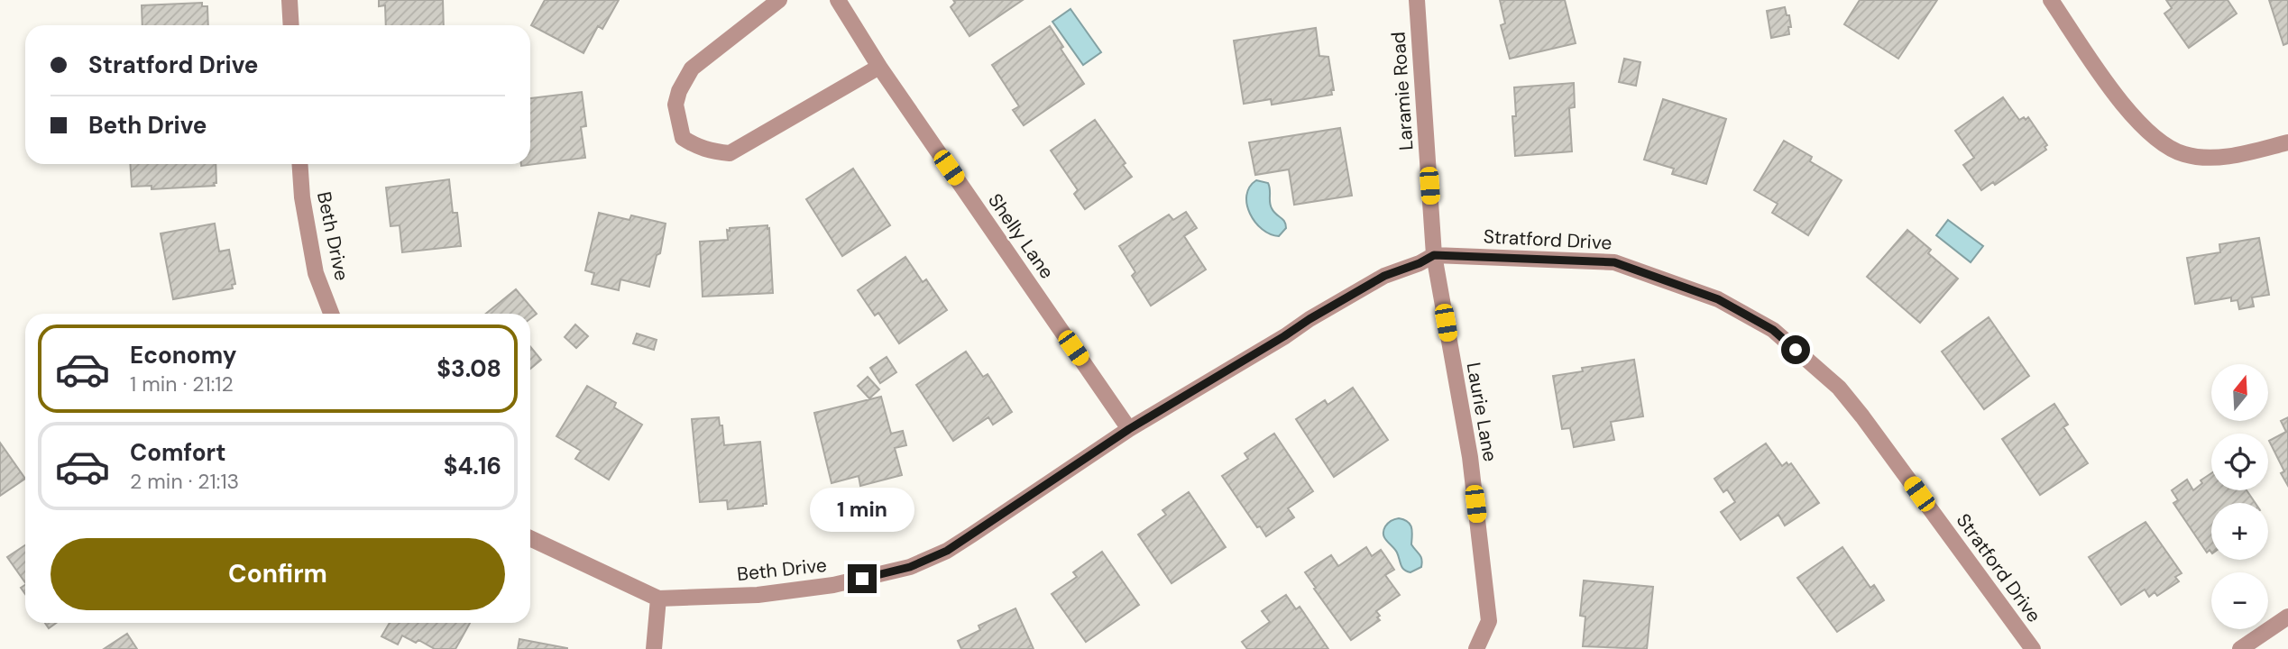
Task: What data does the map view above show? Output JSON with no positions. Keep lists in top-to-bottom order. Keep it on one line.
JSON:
{"streets":{"street":["Laramie Road","Beth Drive","Shelly Lane","Stratford Drive","Laurie Lane"]},"crossings":[["Laramie Road","Stratford Drive"],["Laramie Road","Laurie Lane"],["Beth Drive","Shelly Lane"],["Beth Drive","Stratford Drive"],["Shelly Lane","Stratford Drive"],["Stratford Drive","Laurie Lane"]],"north":"top","page":{"banner":["Stratford Drive","Beth Drive"],"list":[{"name":"Economy","note":"1 min · 21:12","value":"$3.08"},{"name":"Comfort","note":"2 min · 21:13","value":"$4.16"}],"map_buttons":["+","−"],"bubble":"1 min","buttons":"Confirm"}}
